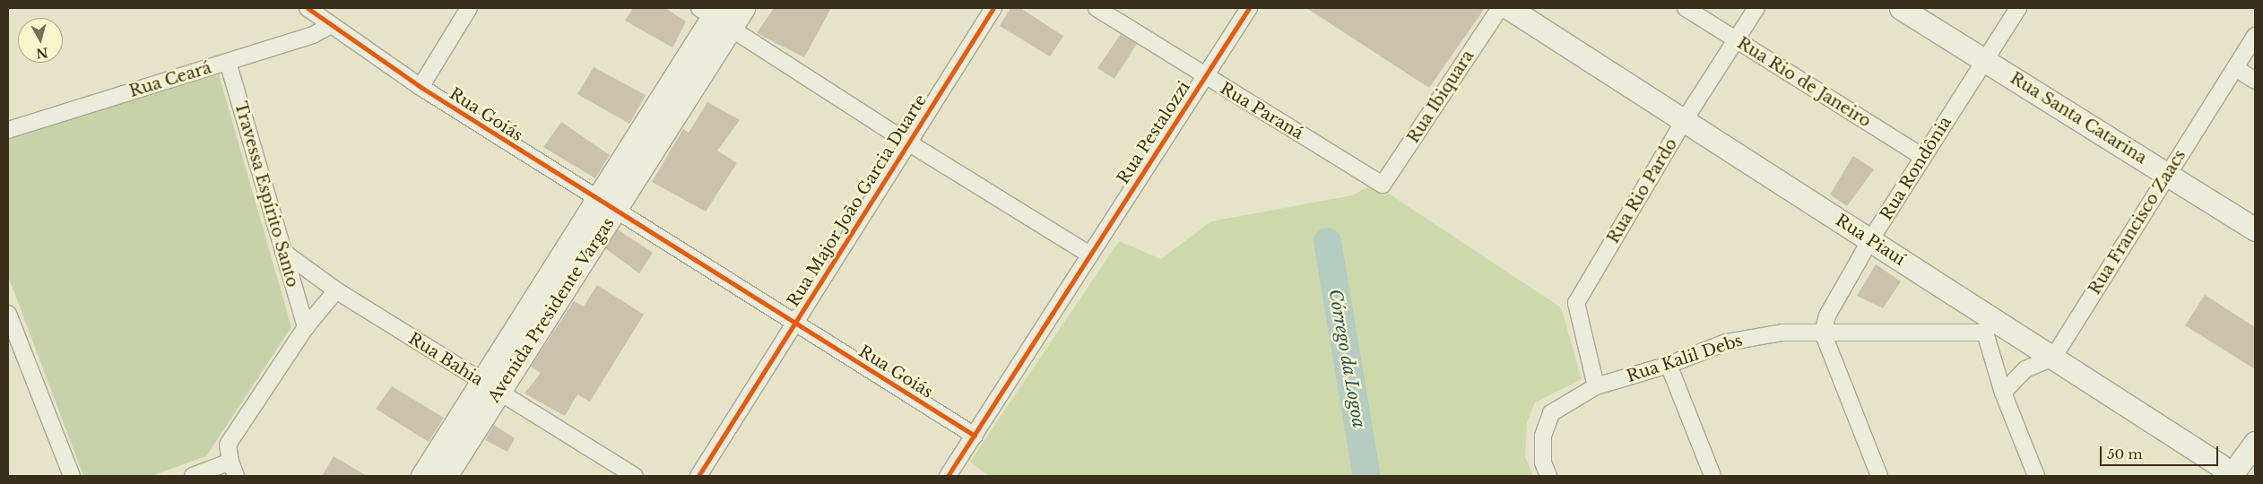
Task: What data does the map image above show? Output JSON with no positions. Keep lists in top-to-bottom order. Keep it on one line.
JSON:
{"streets":{"main road":["Rua Santa Catarina","Rua Piauí","Avenida Presidente Vargas"],"street":["Rua Ceará","Rua Rio de Janeiro","Rua Ibiquara","Rua Paraná","Rua Goiás","Rua Pestalozzi","Rua Rondônia","Rua Rio Pardo","Travessa Espírito Santo","Rua Major João Garcia Duarte","Rua Francisco Zaacs","Rua Kalil Debs","Rua Bahia"]},"crossings":[["Rua Ceará","Rua Goiás"],["Rua Ceará","Travessa Espírito Santo"],["Rua Rio de Janeiro","Rua Rondônia"],["Rua Rio de Janeiro","Rua Rio Pardo"],["Rua Ibiquara","Rua Paraná"],["Rua Paraná","Rua Pestalozzi"],["Rua Goiás","Rua Pestalozzi"],["Rua Goiás","Rua Major João Garcia Duarte"],["Rua Goiás","Avenida Presidente Vargas"],["Rua Santa Catarina","Rua Rondônia"],["Rua Santa Catarina","Rua Francisco Zaacs"],["Rua Rondônia","Rua Piauí"],["Rua Rondônia","Rua Kalil Debs"],["Rua Rio Pardo","Rua Piauí"],["Rua Rio Pardo","Rua Kalil Debs"],["Travessa Espírito Santo","Rua Bahia"],["Rua Francisco Zaacs","Rua Piauí"],["Rua Piauí","Rua Kalil Debs"],["Avenida Presidente Vargas","Rua Bahia"]],"water":["Córrego da Logoa"],"scale_bar":"50 m","north":"bottom"}
